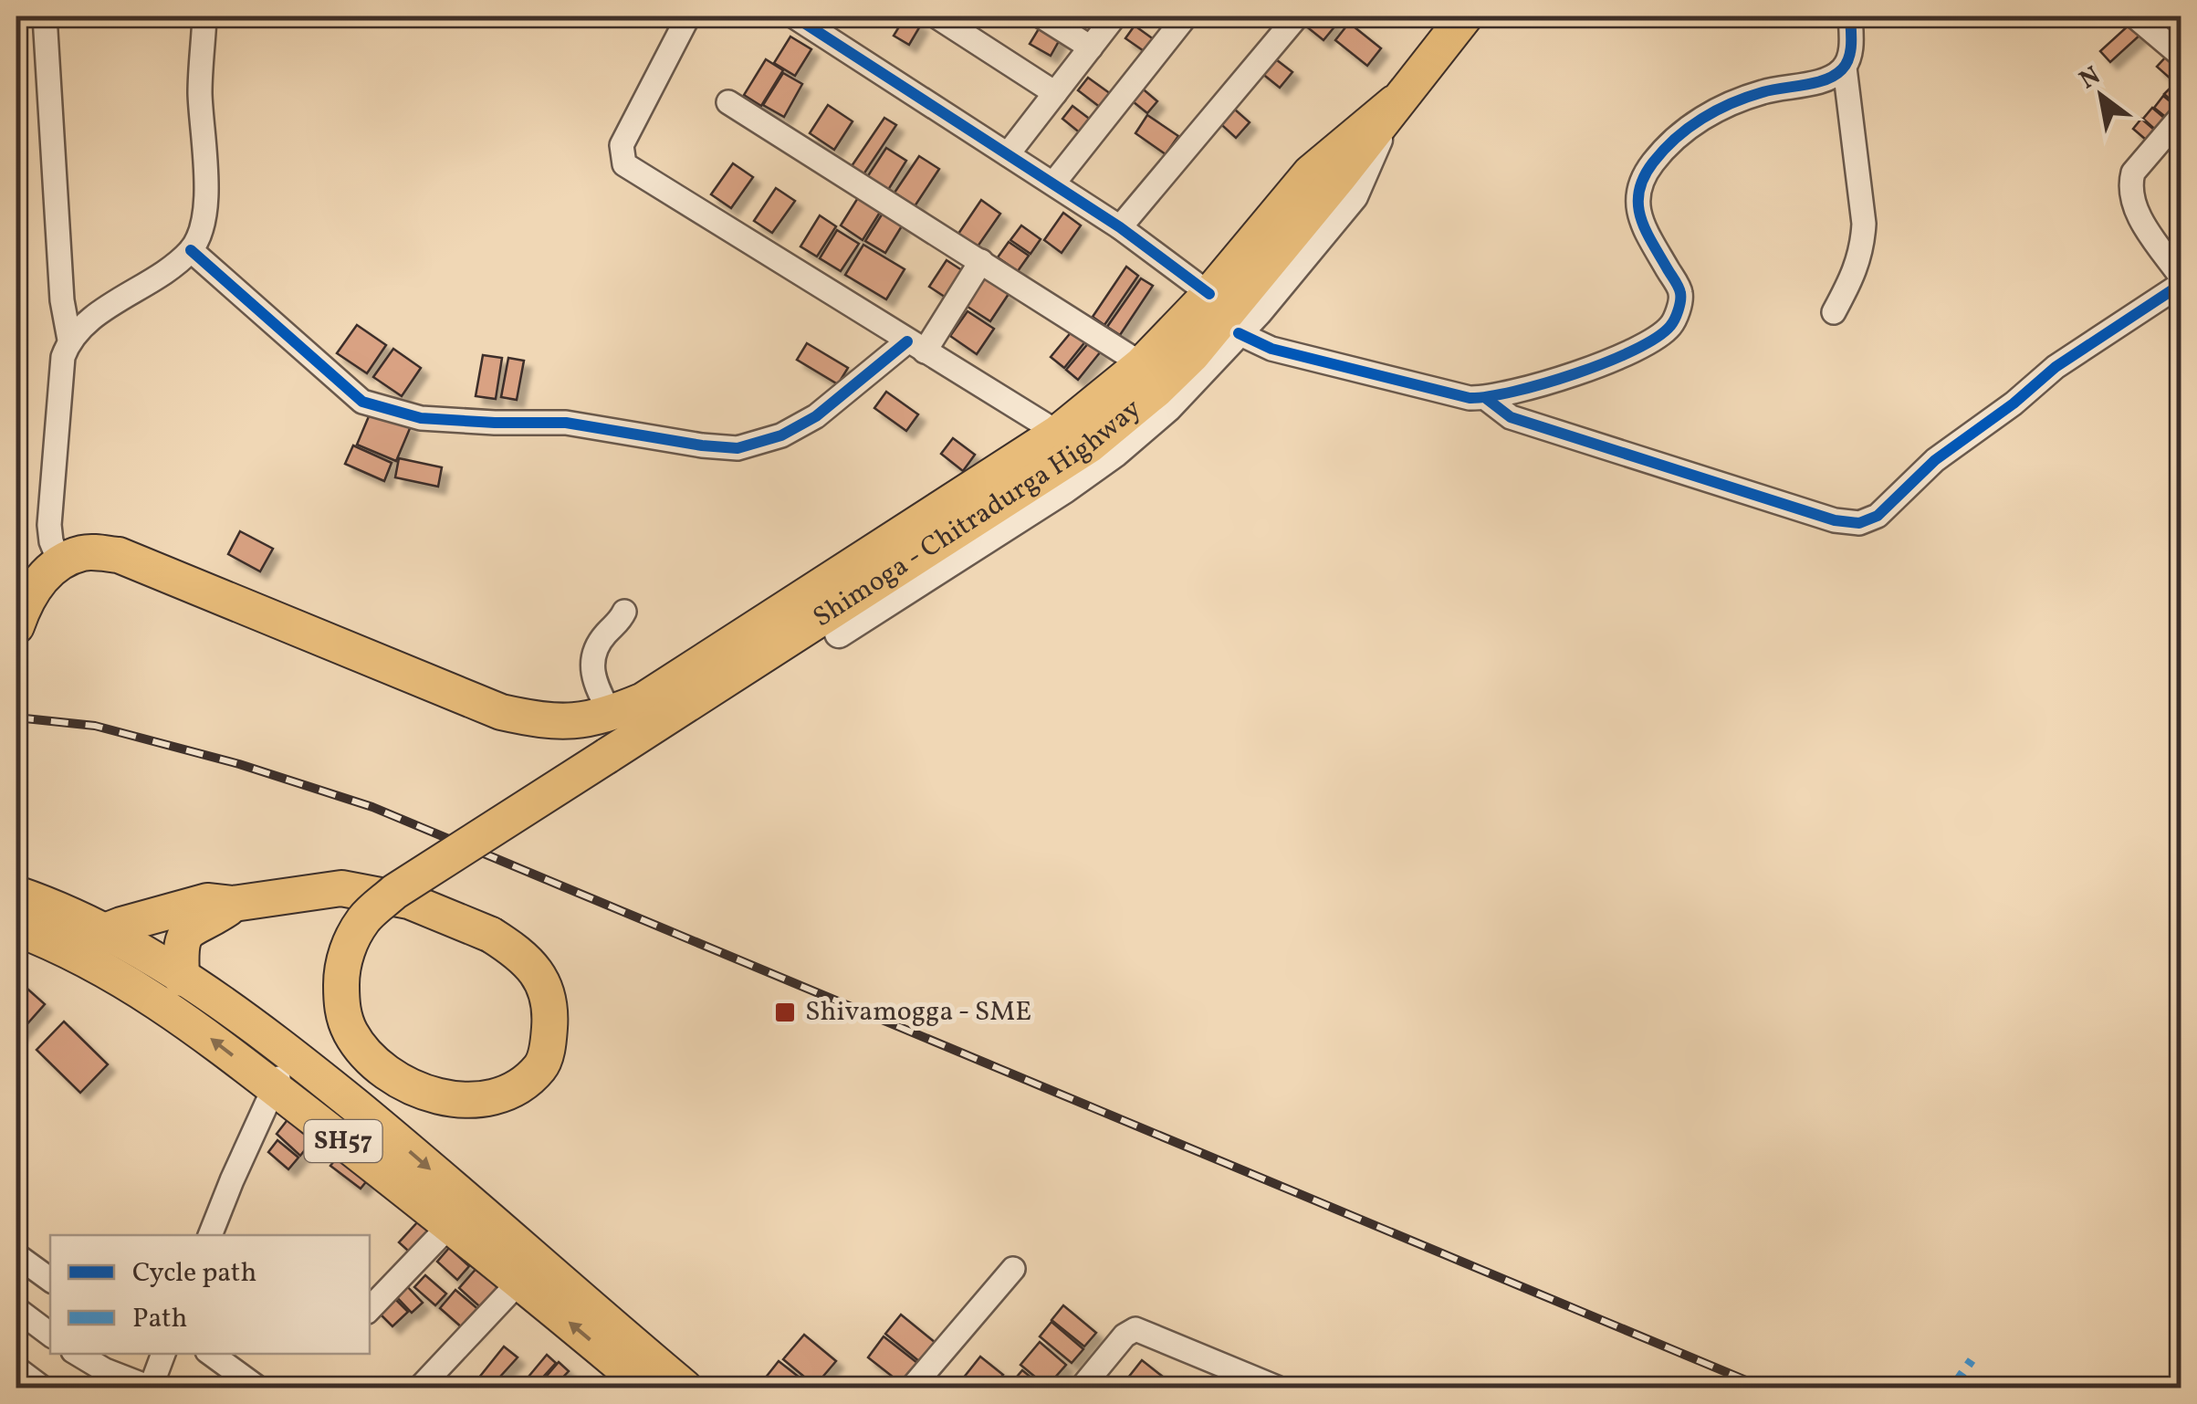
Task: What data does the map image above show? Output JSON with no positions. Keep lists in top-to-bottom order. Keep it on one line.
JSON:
{"streets":{"main road":["Shimoga - Chitradurga Highway","SH57"]},"crossings":[["Shimoga - Chitradurga Highway","SH57"]],"places":{"transit":["Shivamogga - SME"]},"legend":["Cycle path","Path"],"north":"top left"}
